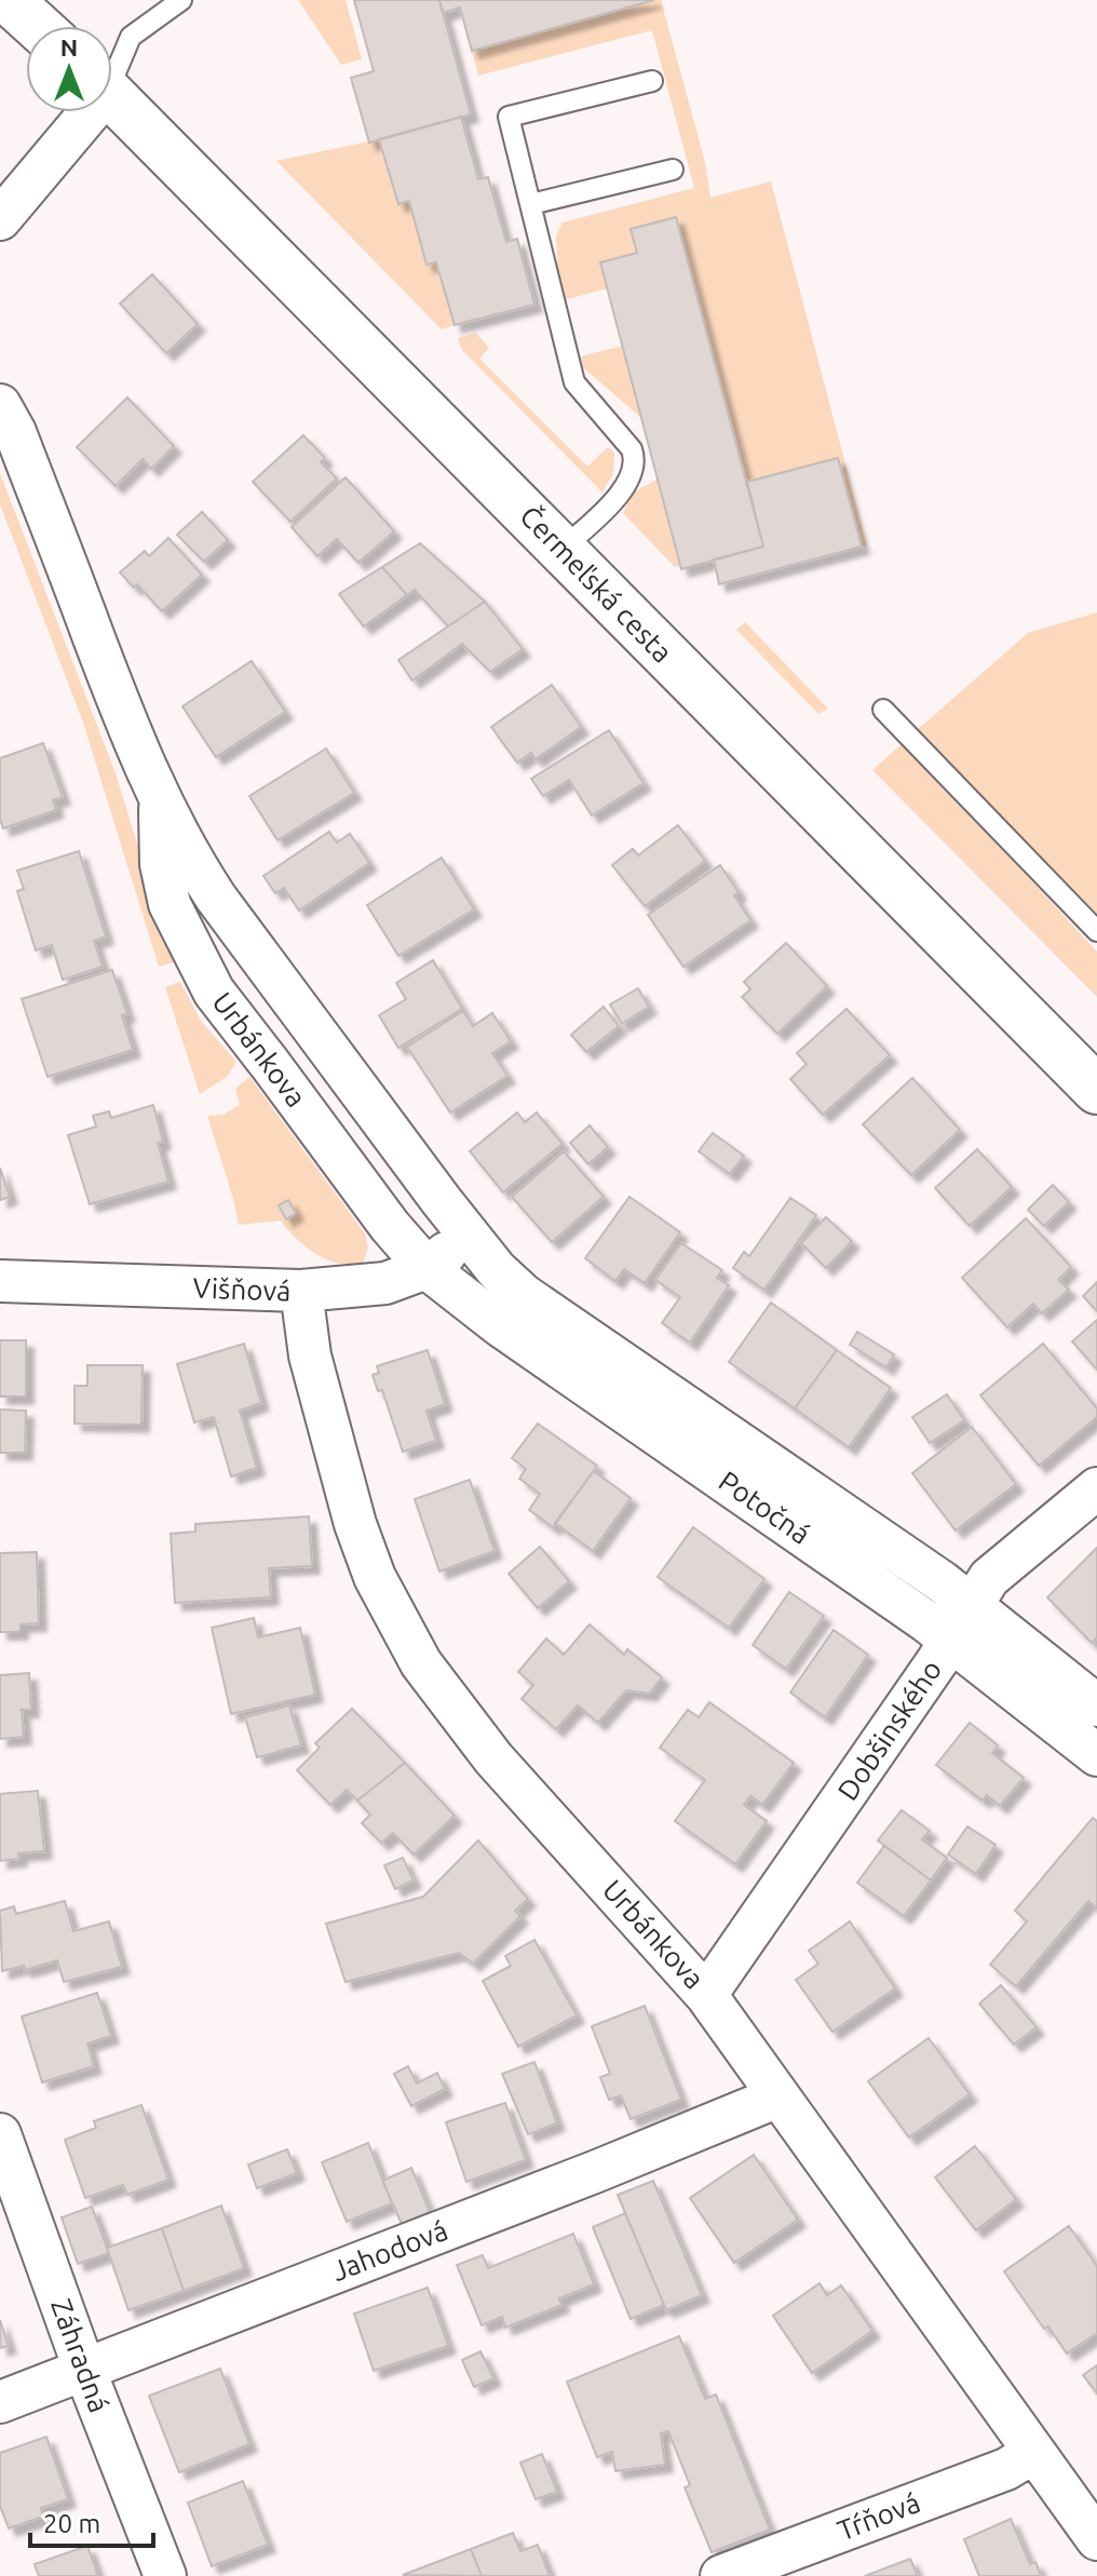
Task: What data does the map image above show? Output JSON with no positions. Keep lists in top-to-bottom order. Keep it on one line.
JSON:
{"streets":{"main road":["Čermeľská cesta"],"street":["Urbánkova","Višňová","Potočná","Dobšinského","Jahodová","Záhradná","Tŕňová"]},"crossings":[["Urbánkova","Višňová"],["Urbánkova","Potočná"],["Urbánkova","Dobšinského"],["Urbánkova","Jahodová"],["Urbánkova","Tŕňová"],["Višňová","Potočná"],["Potočná","Dobšinského"],["Jahodová","Záhradná"]],"scale_bar":"20 m","north":"top"}
